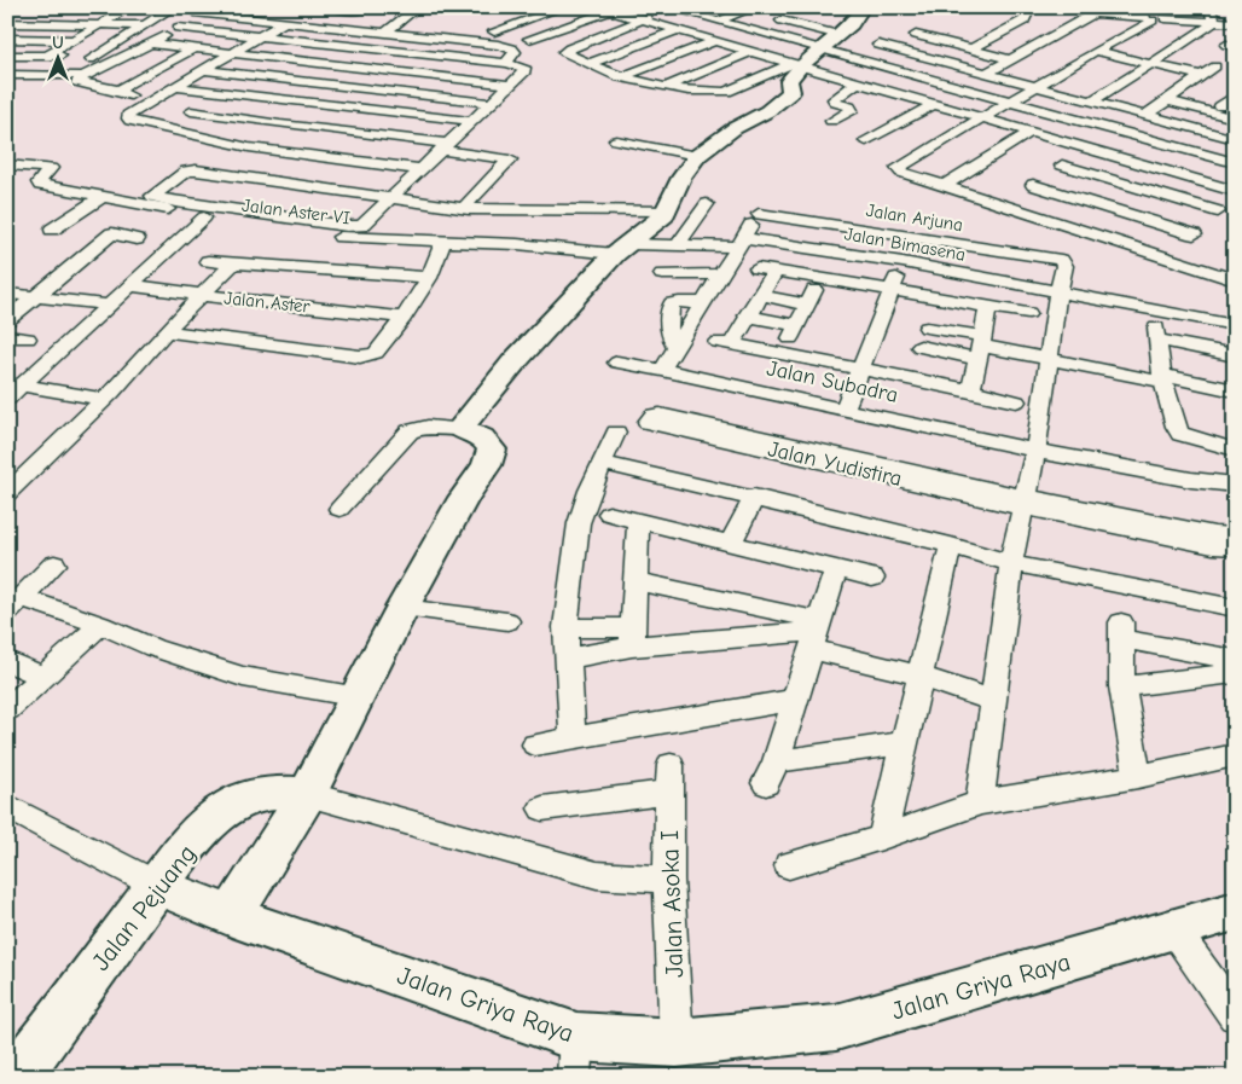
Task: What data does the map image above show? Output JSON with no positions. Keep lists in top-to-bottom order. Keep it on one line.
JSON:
{"streets":{"street":["Jalan Aster VI","Jalan Arjuna","Jalan Bimasena","Jalan Aster","Jalan Subadra","Jalan Yudistira","Jalan Asoka I","Jalan Pejuang","Jalan Griya Raya"]},"crossings":[["Jalan Aster VI","Jalan Bimasena"],["Jalan Arjuna","Jalan Bimasena"],["Jalan Asoka I","Jalan Griya Raya"],["Jalan Pejuang","Jalan Griya Raya"]],"north":"top"}
